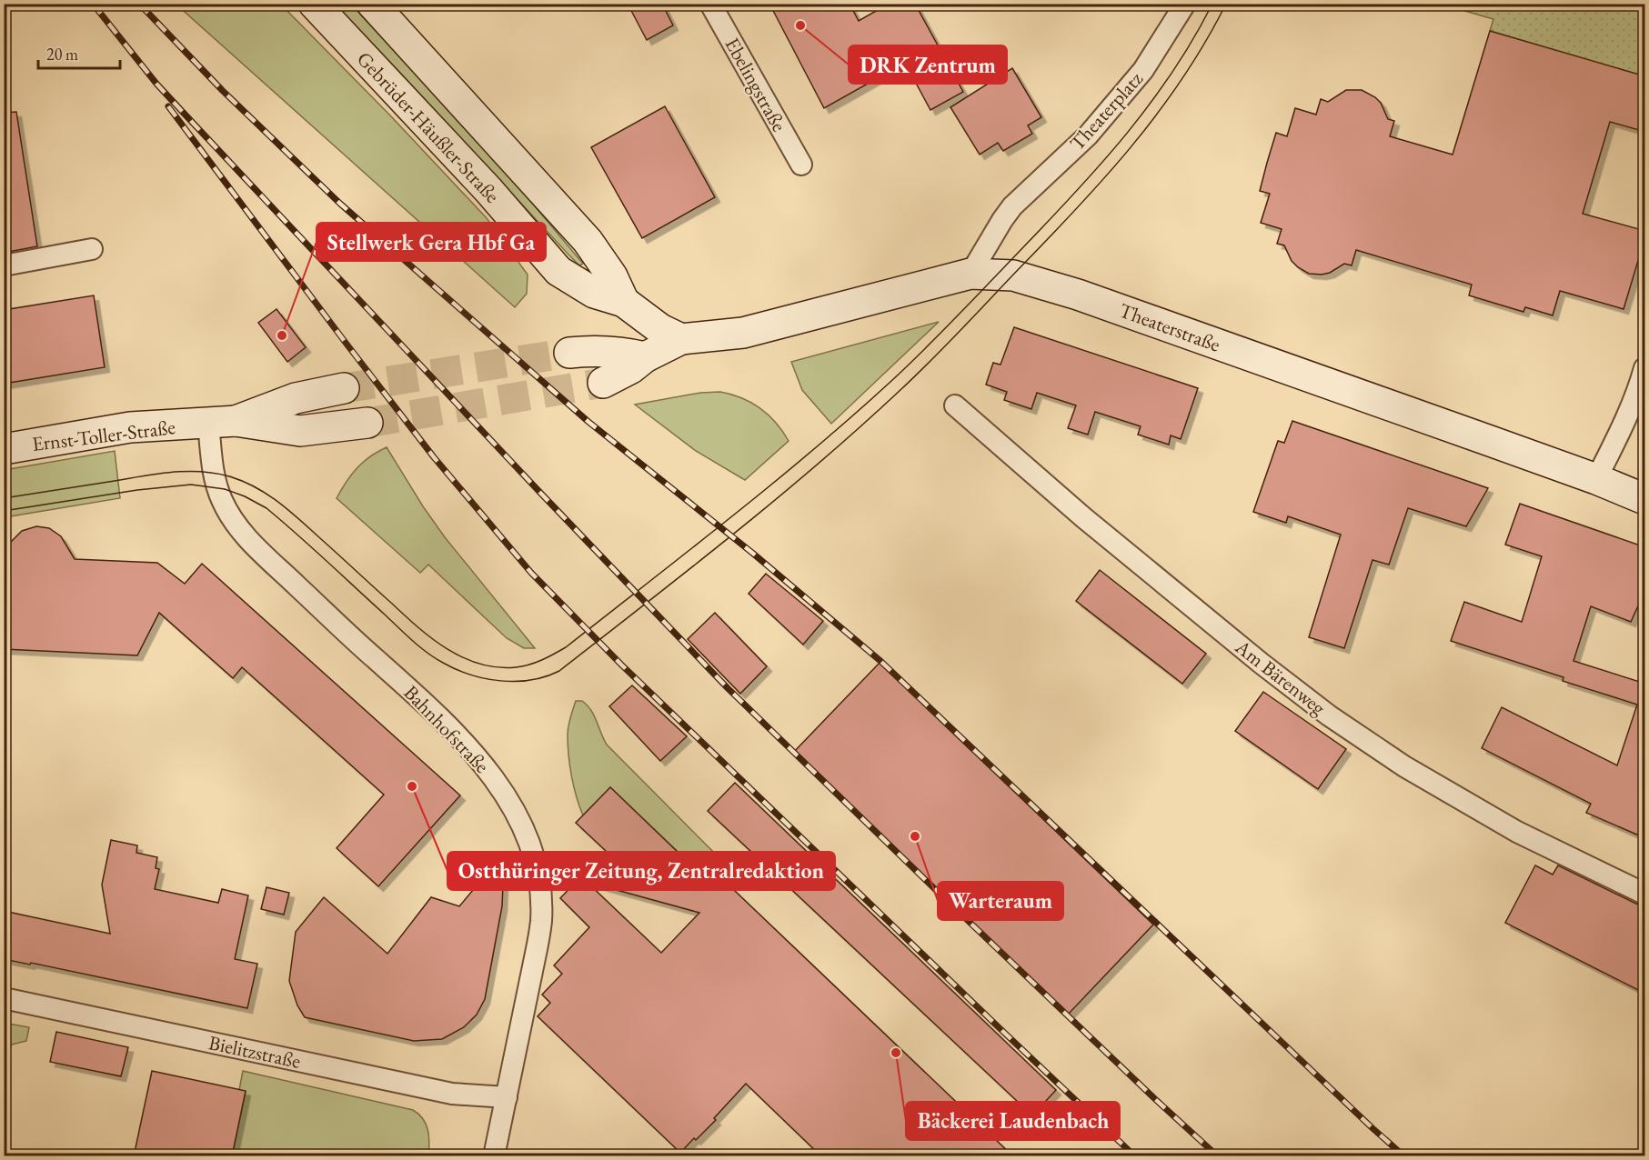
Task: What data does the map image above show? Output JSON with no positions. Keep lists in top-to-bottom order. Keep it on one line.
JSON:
{"streets":{"main road":["Gebrüder-Häußler-Straße","Theaterstraße","Ernst-Toller-Straße"],"street":["Ebelingstraße","Theaterplatz","Am Bärenweg","Bahnhofstraße","Bielitzstraße"]},"crossings":[["Theaterplatz","Theaterstraße"],["Gebrüder-Häußler-Straße","Theaterstraße"],["Ernst-Toller-Straße","Bahnhofstraße"],["Bahnhofstraße","Bielitzstraße"]],"places":["DRK Zentrum","Stellwerk Gera Hbf Ga","Ostthüringer Zeitung, Zentralredaktion","Warteraum","Bäckerei Laudenbach"],"scale_bar":"20 m"}
